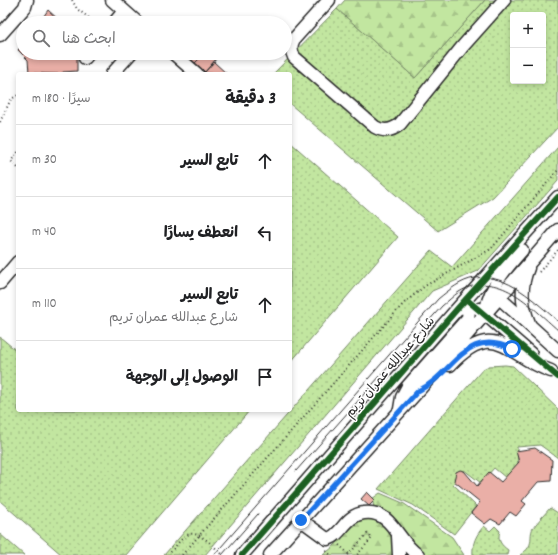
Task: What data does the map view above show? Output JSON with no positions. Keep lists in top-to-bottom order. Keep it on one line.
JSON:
{"streets":{"street":["شارع عبدالله عمران تريم"]},"page":{"map_buttons":["+","−"],"search":"ابحث هنا","heading":["3 دقيقة","سيرًا · 180 m"],"list":[["تابع السير","30 m"],["انعطف يسارًا","40 m"],["تابع السير","شارع عبدالله عمران تريم","110 m"],"الوصول إلى الوجهة"]}}
